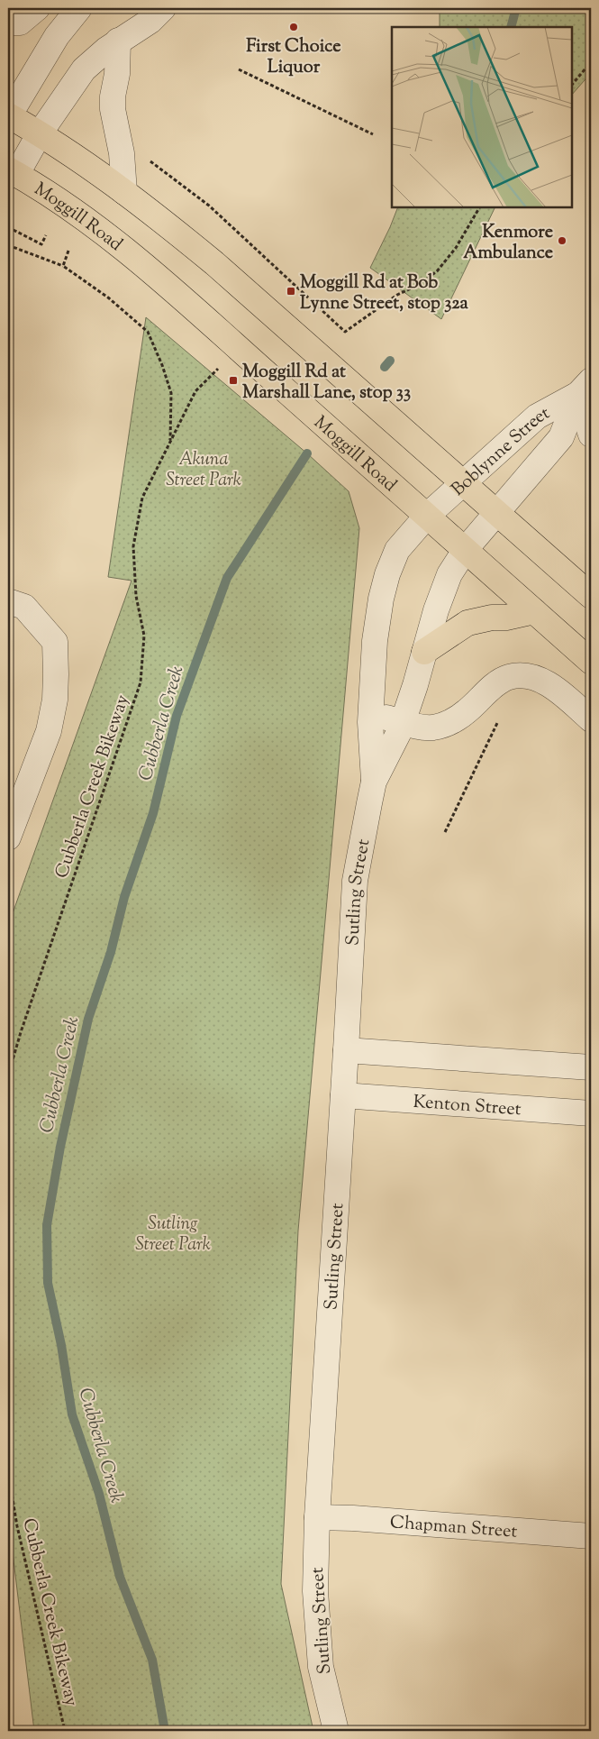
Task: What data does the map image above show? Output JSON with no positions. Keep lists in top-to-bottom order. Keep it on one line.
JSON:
{"streets":{"main road":["Moggill Road"],"street":["Boblynne Street","Sutling Street","Kenton Street","Chapman Street"],"path":["Cubberla Creek Bikeway"]},"crossings":[["Moggill Road","Boblynne Street"],["Moggill Road","Sutling Street"],["Boblynne Street","Sutling Street"],["Sutling Street","Kenton Street"],["Sutling Street","Chapman Street"]],"water":["Cubberla Creek"],"parks":["Akuna Street Park","Sutling Street Park"],"places":{"other":["First Choice Liquor","Kenmore Ambulance"],"transit":["Moggill Rd at Bob Lynne Street, stop 32a","Moggill Rd at Marshall Lane, stop 33"]}}
